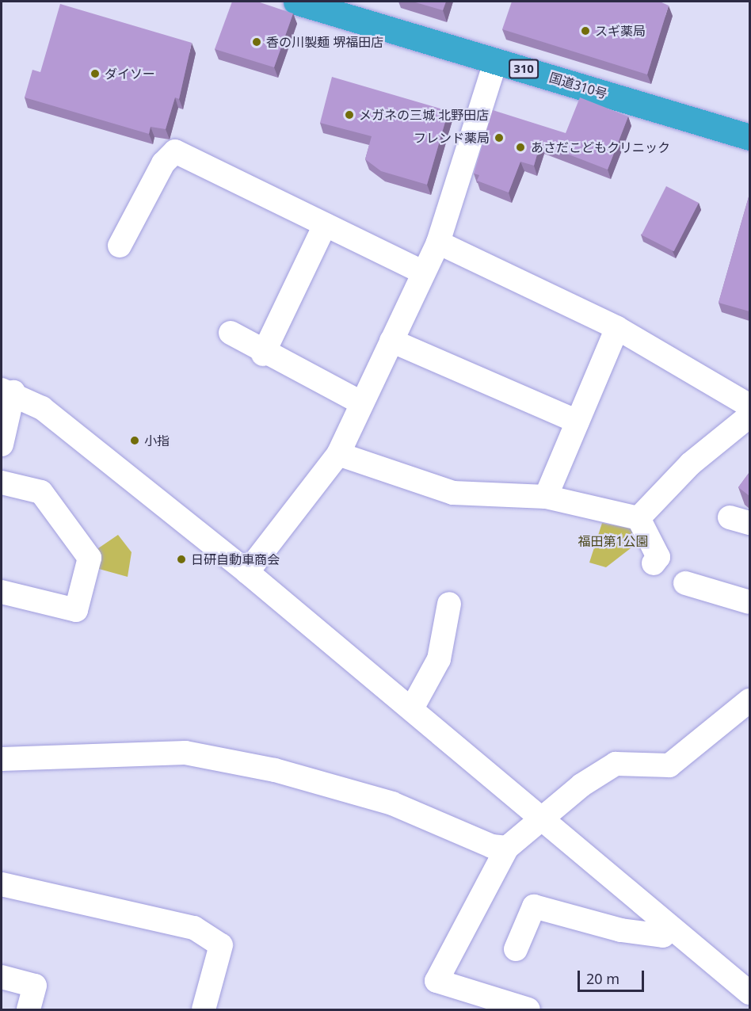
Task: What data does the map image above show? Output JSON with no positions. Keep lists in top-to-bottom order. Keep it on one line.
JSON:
{"streets":{"highway":["310","国道310号"]},"parks":["福田第1公園"],"places":["スギ薬局","香の川製麺 堺福田店","ダイソー","メガネの三城 北野田店","フレンド薬局","あさだこどもクリニック","小指","日研自動車商会"],"scale_bar":"20 m"}
